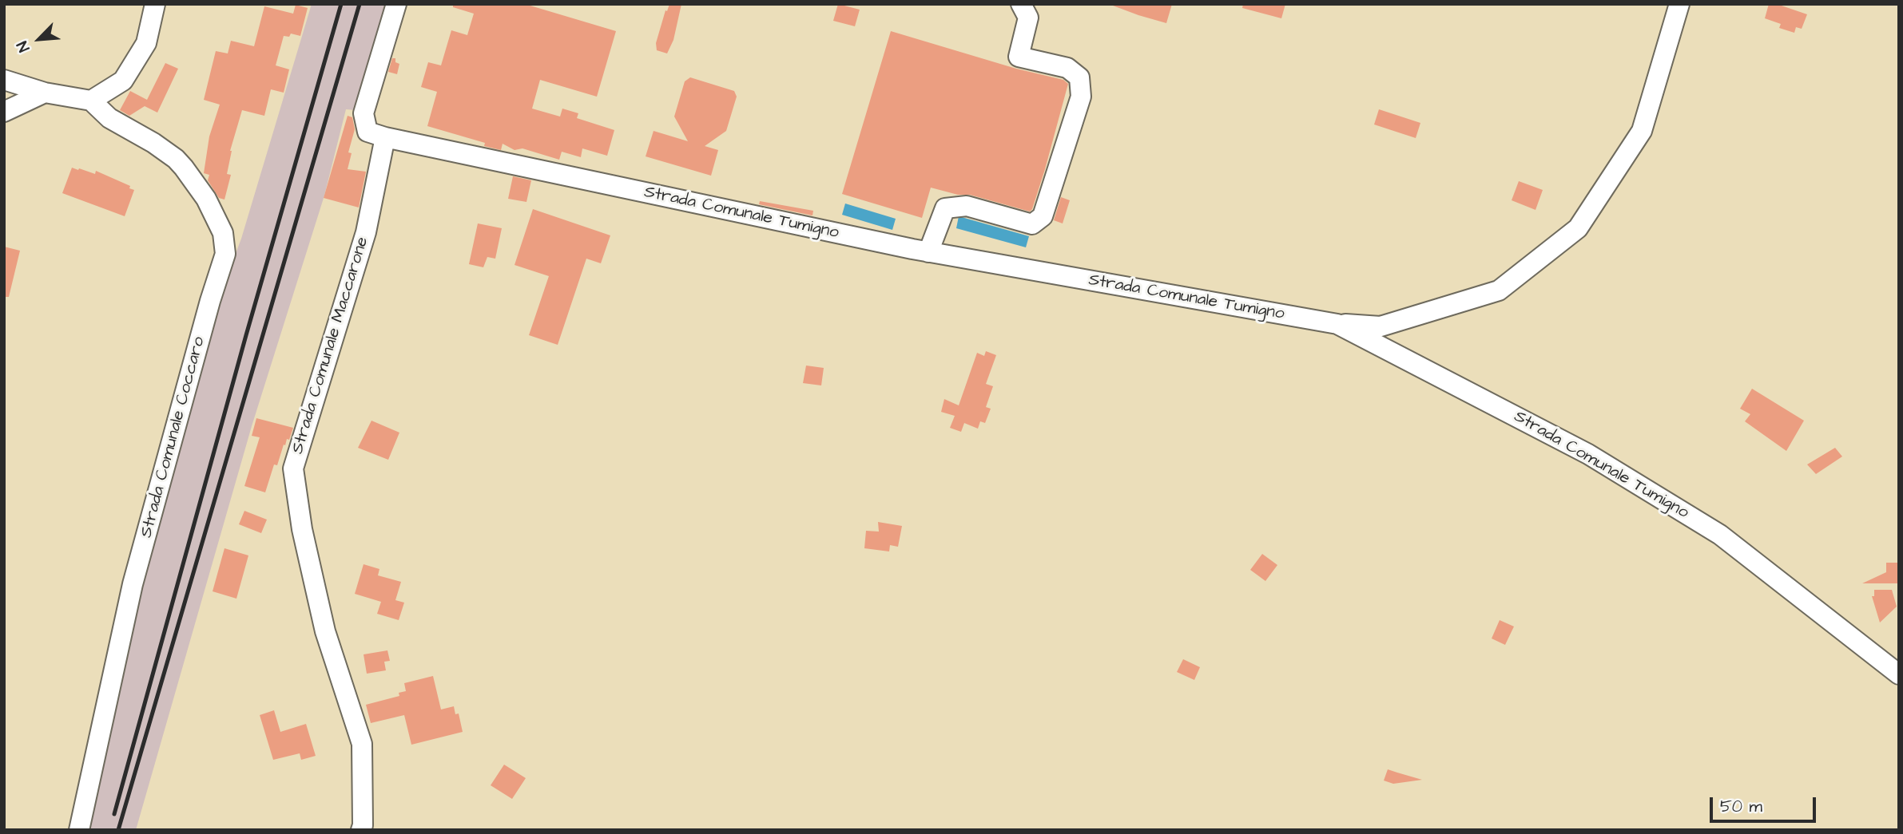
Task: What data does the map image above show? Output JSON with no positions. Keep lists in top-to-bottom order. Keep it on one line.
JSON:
{"streets":{"street":["Strada Comunale Tumigno","Strada Comunale Maccarone","Strada Comunale Coccaro"]},"crossings":[["Strada Comunale Tumigno","Strada Comunale Maccarone"]],"scale_bar":"50 m","north":"bottom left"}
